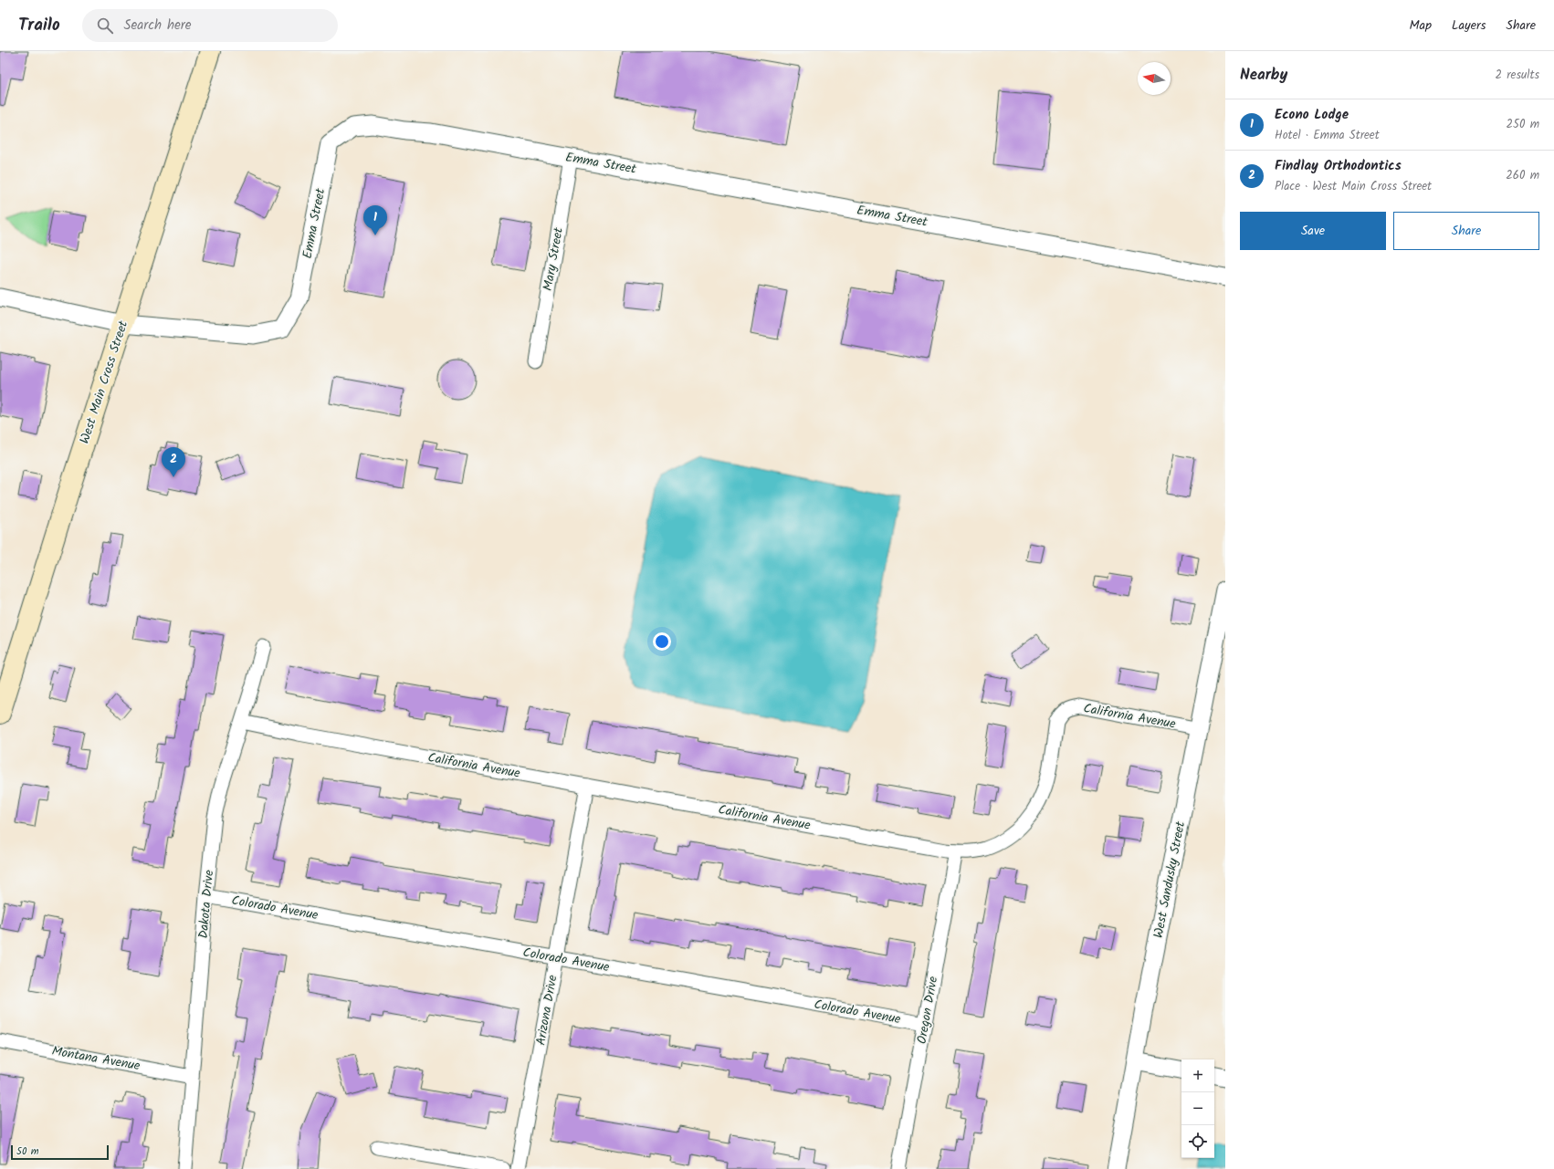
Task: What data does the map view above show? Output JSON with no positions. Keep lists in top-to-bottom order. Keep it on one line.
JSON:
{"streets":{"main road":["West Main Cross Street"],"street":["Emma Street","Mary Street","California Avenue","West Sandusky Street","Dakota Drive","Colorado Avenue","Arizona Drive","Oregon Drive","Montana Avenue"]},"crossings":[["Emma Street","Mary Street"],["Emma Street","West Main Cross Street"],["California Avenue","West Sandusky Street"],["California Avenue","Dakota Drive"],["California Avenue","Arizona Drive"],["California Avenue","Oregon Drive"],["Dakota Drive","Colorado Avenue"],["Dakota Drive","Montana Avenue"],["Colorado Avenue","Arizona Drive"],["Colorado Avenue","Oregon Drive"]],"scale_bar":"50 m","north":"left","page":{"header":"Trailo","search":"Search here","nav":["Map","Layers","Share"],"heading":["Nearby","2 results"],"list":[{"mark":"1","name":"Econo Lodge","note":"Hotel · Emma Street","value":"250 m"},{"mark":"2","name":"Findlay Orthodontics","note":"Place · West Main Cross Street","value":"260 m"}],"buttons":["Save","Share"],"pins":["1","2"],"map_buttons":["+","−"],"scale":"50 m"}}
